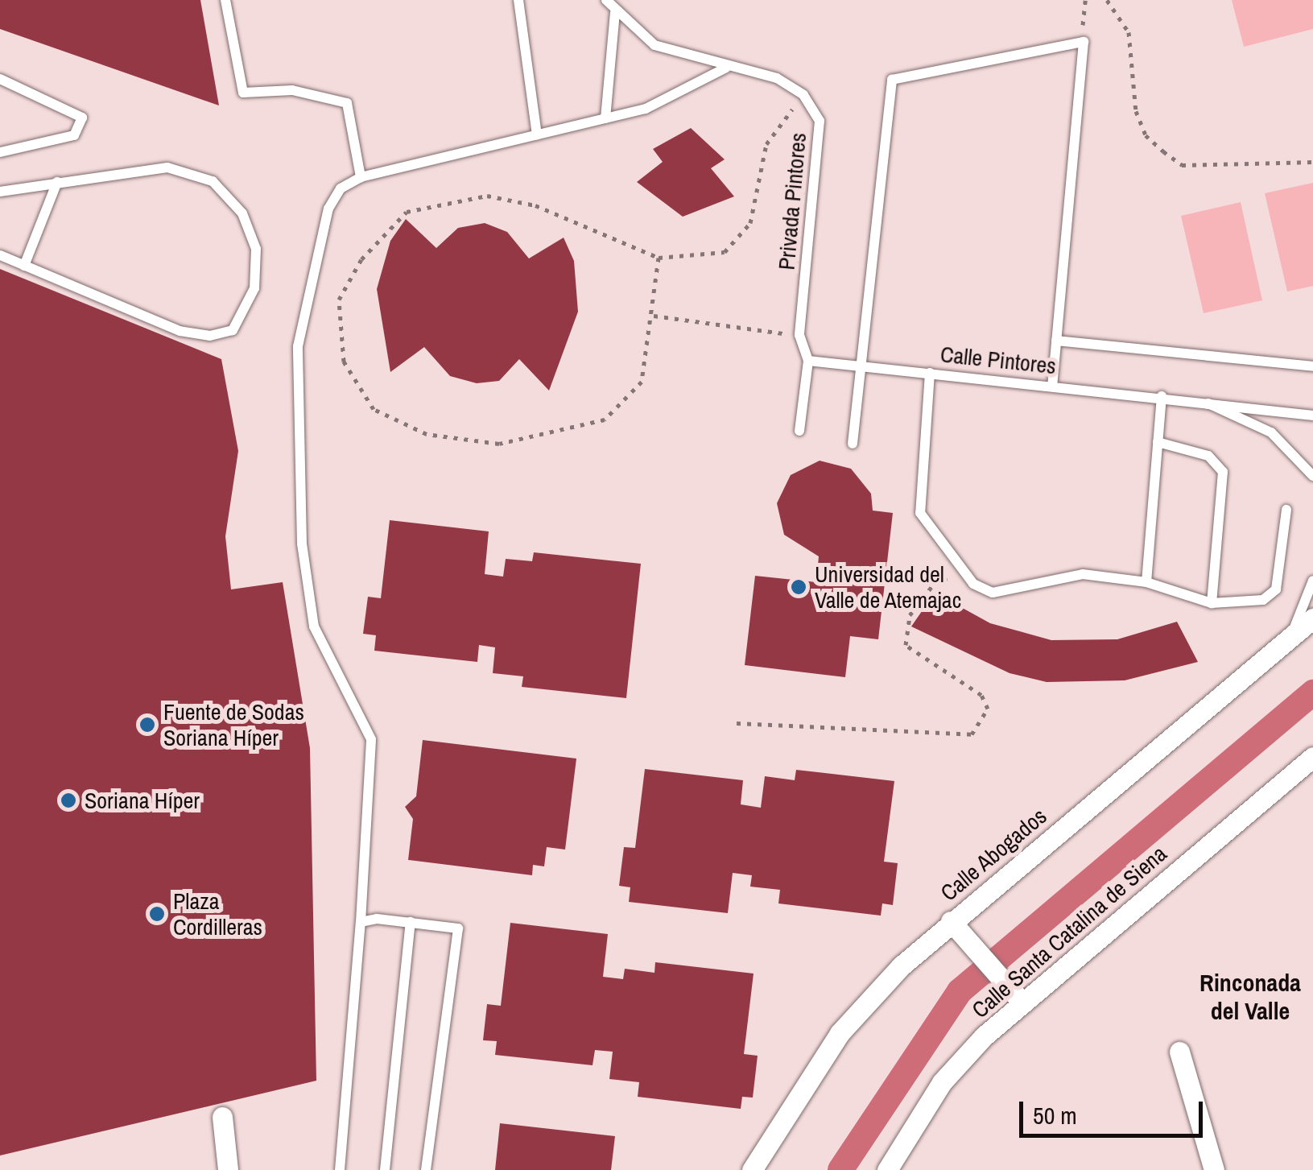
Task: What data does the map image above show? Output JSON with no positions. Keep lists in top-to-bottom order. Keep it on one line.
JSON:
{"streets":{"street":["Calle Abogados","Calle Santa Catalina de Siena"],"lane":["Privada Pintores","Calle Pintores"]},"crossings":[["Privada Pintores","Calle Pintores"]],"districts":["Rinconada del Valle"],"places":["Universidad del Valle de Atemajac","Fuente de Sodas Soriana Híper","Soriana Híper","Plaza Cordilleras"],"scale_bar":"50 m"}
